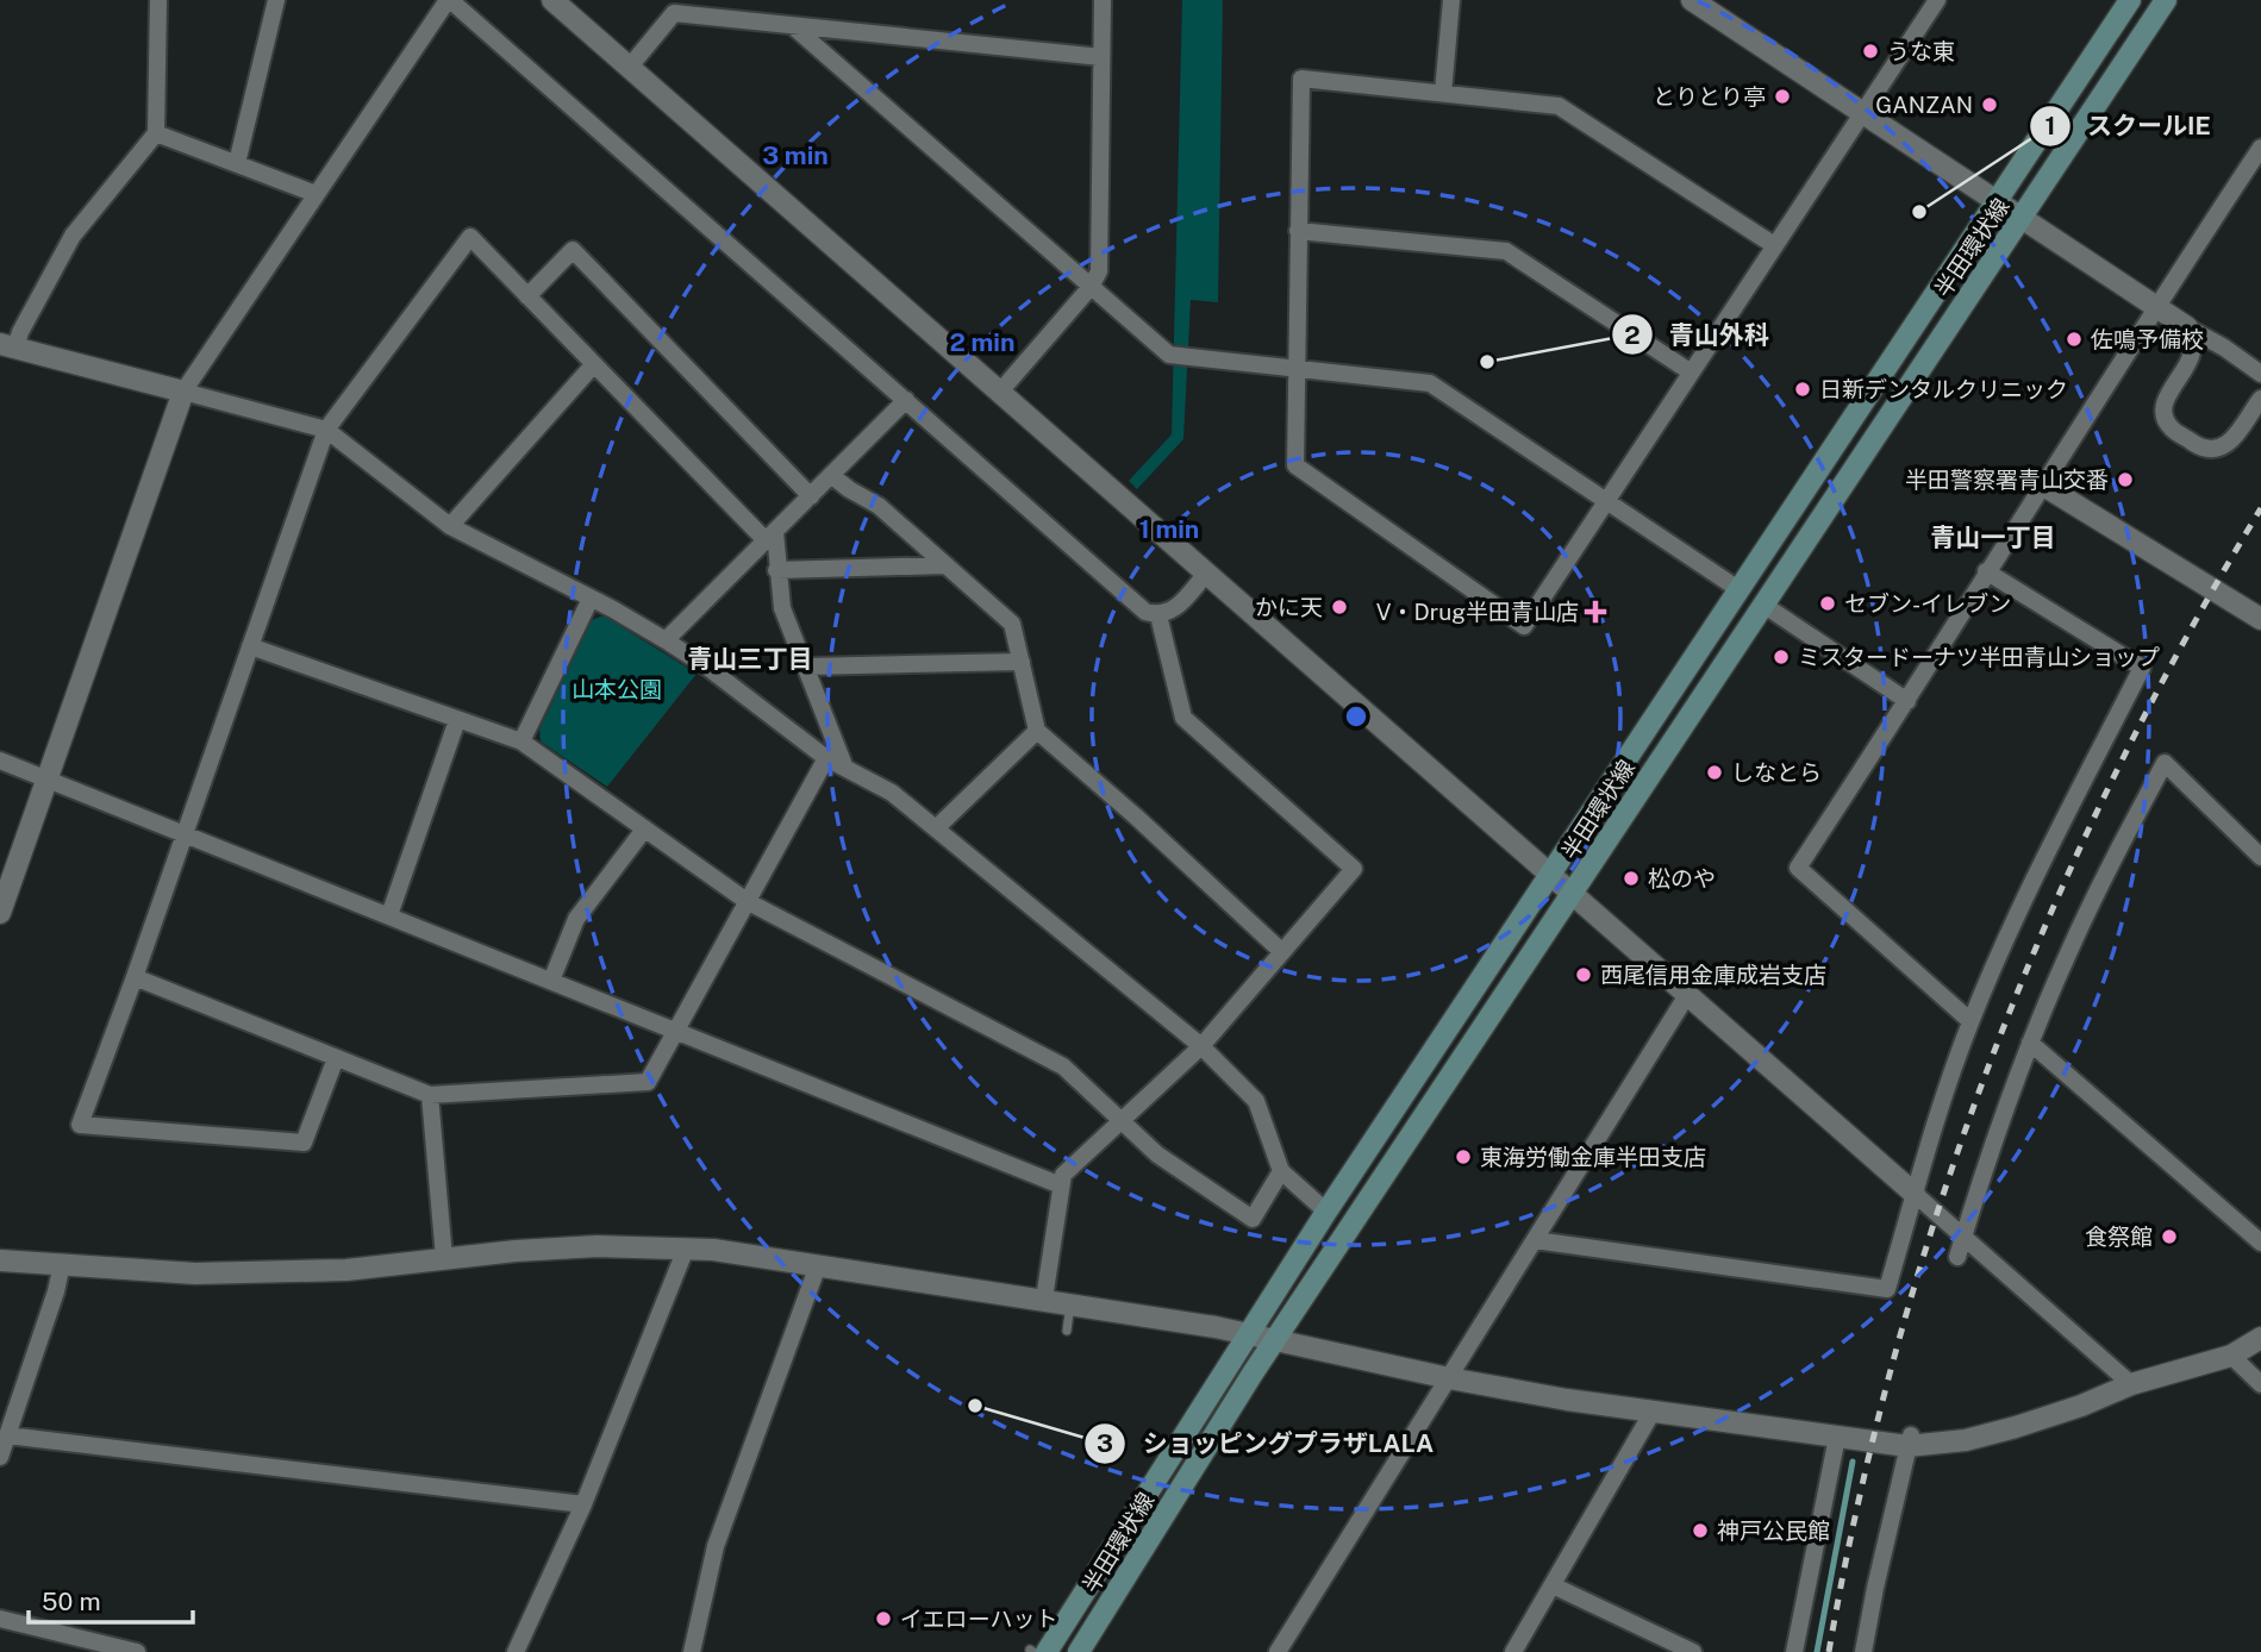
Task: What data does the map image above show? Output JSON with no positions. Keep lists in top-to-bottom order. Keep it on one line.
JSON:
{"streets":{"main road":["半田環状線"]},"districts":["青山一丁目","青山三丁目"],"parks":["山本公園"],"places":{"other":["うな東","とりとり亭","GANZAN","スクールIE","佐鳴予備校","青山外科","日新デンタルクリニック","半田警察署青山交番","セブン-イレブン","かに天","ミスタードーナツ半田青山ショップ","しなとら","松のや","西尾信用金庫成岩支店","東海労働金庫半田支店","食祭館","ショッピングプラザLALA","神戸公民館","イエローハット"],"health":["V・Drug半田青山店"]},"scale_bar":"50 m","rings":["3 min","2 min","1 min"]}
